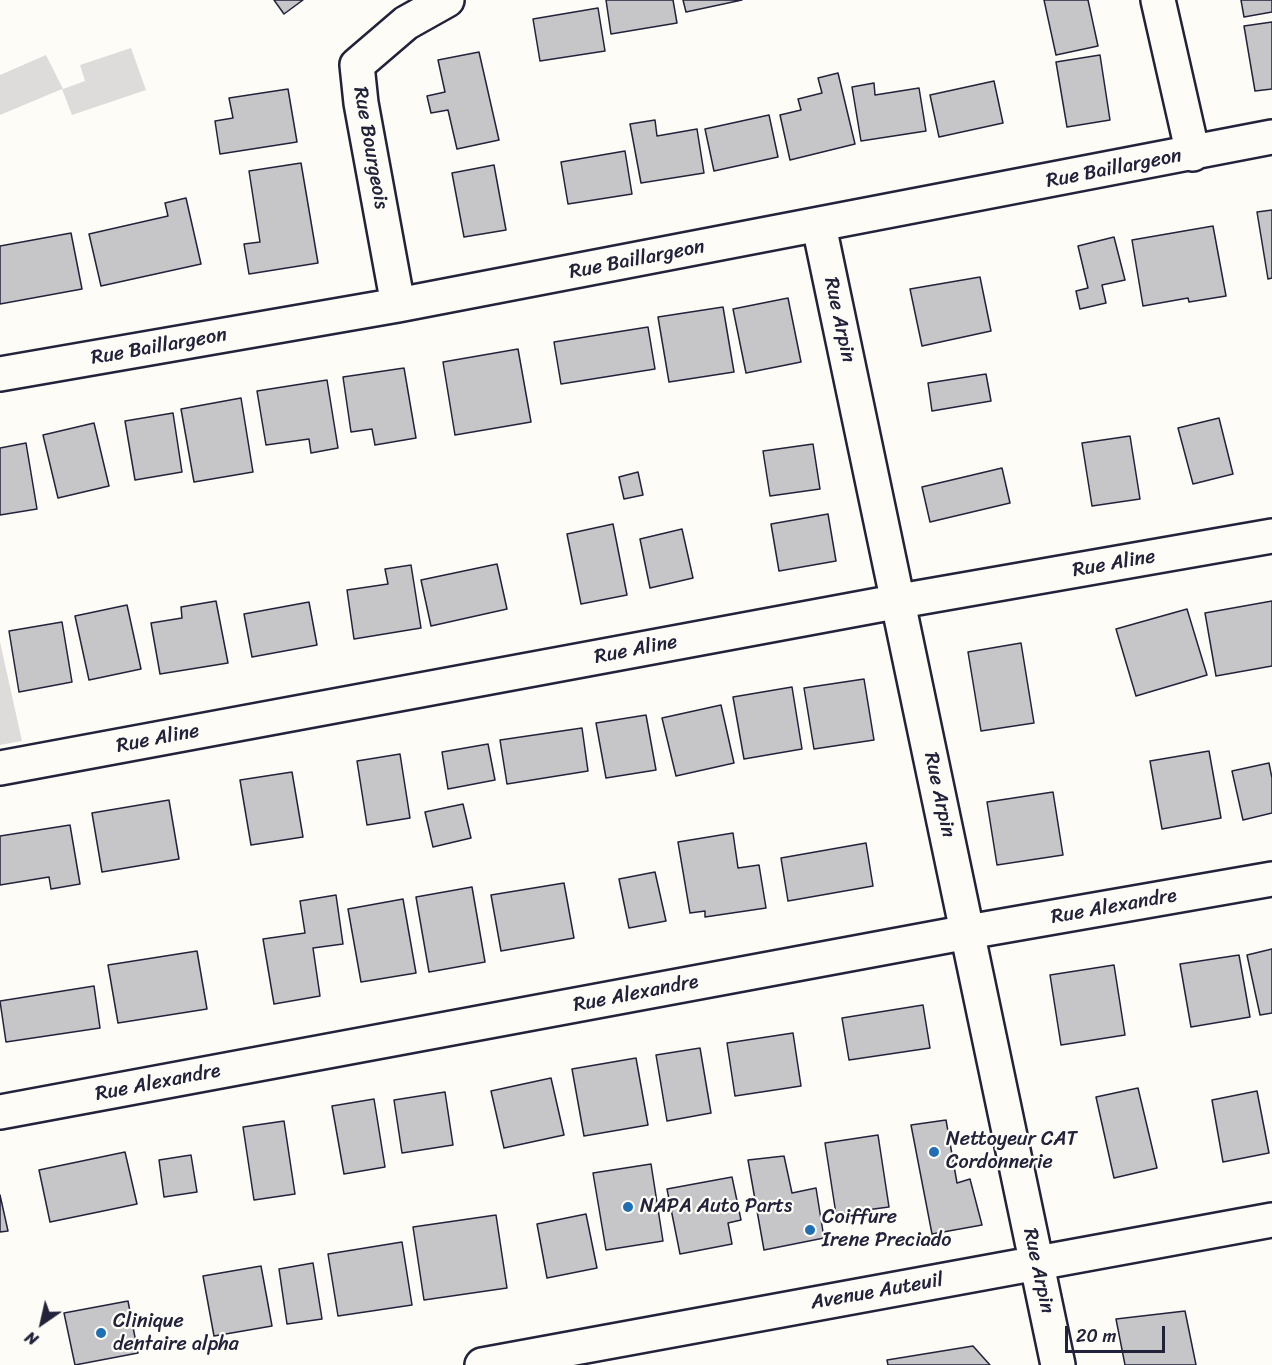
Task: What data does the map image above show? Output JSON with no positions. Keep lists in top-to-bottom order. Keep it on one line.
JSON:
{"streets":{"street":["Rue Bourgeois","Rue Baillargeon","Rue Arpin","Rue Aline","Rue Alexandre","Avenue Auteuil"]},"crossings":[["Rue Bourgeois","Rue Baillargeon"],["Rue Baillargeon","Rue Arpin"],["Rue Arpin","Rue Aline"],["Rue Arpin","Rue Alexandre"],["Rue Arpin","Avenue Auteuil"]],"places":["Nettoyeur CAT Cordonnerie","NAPA Auto Parts","Coiffure Irene Preciado","Clinique dentaire alpha"],"scale_bar":"20 m","north":"bottom left"}
